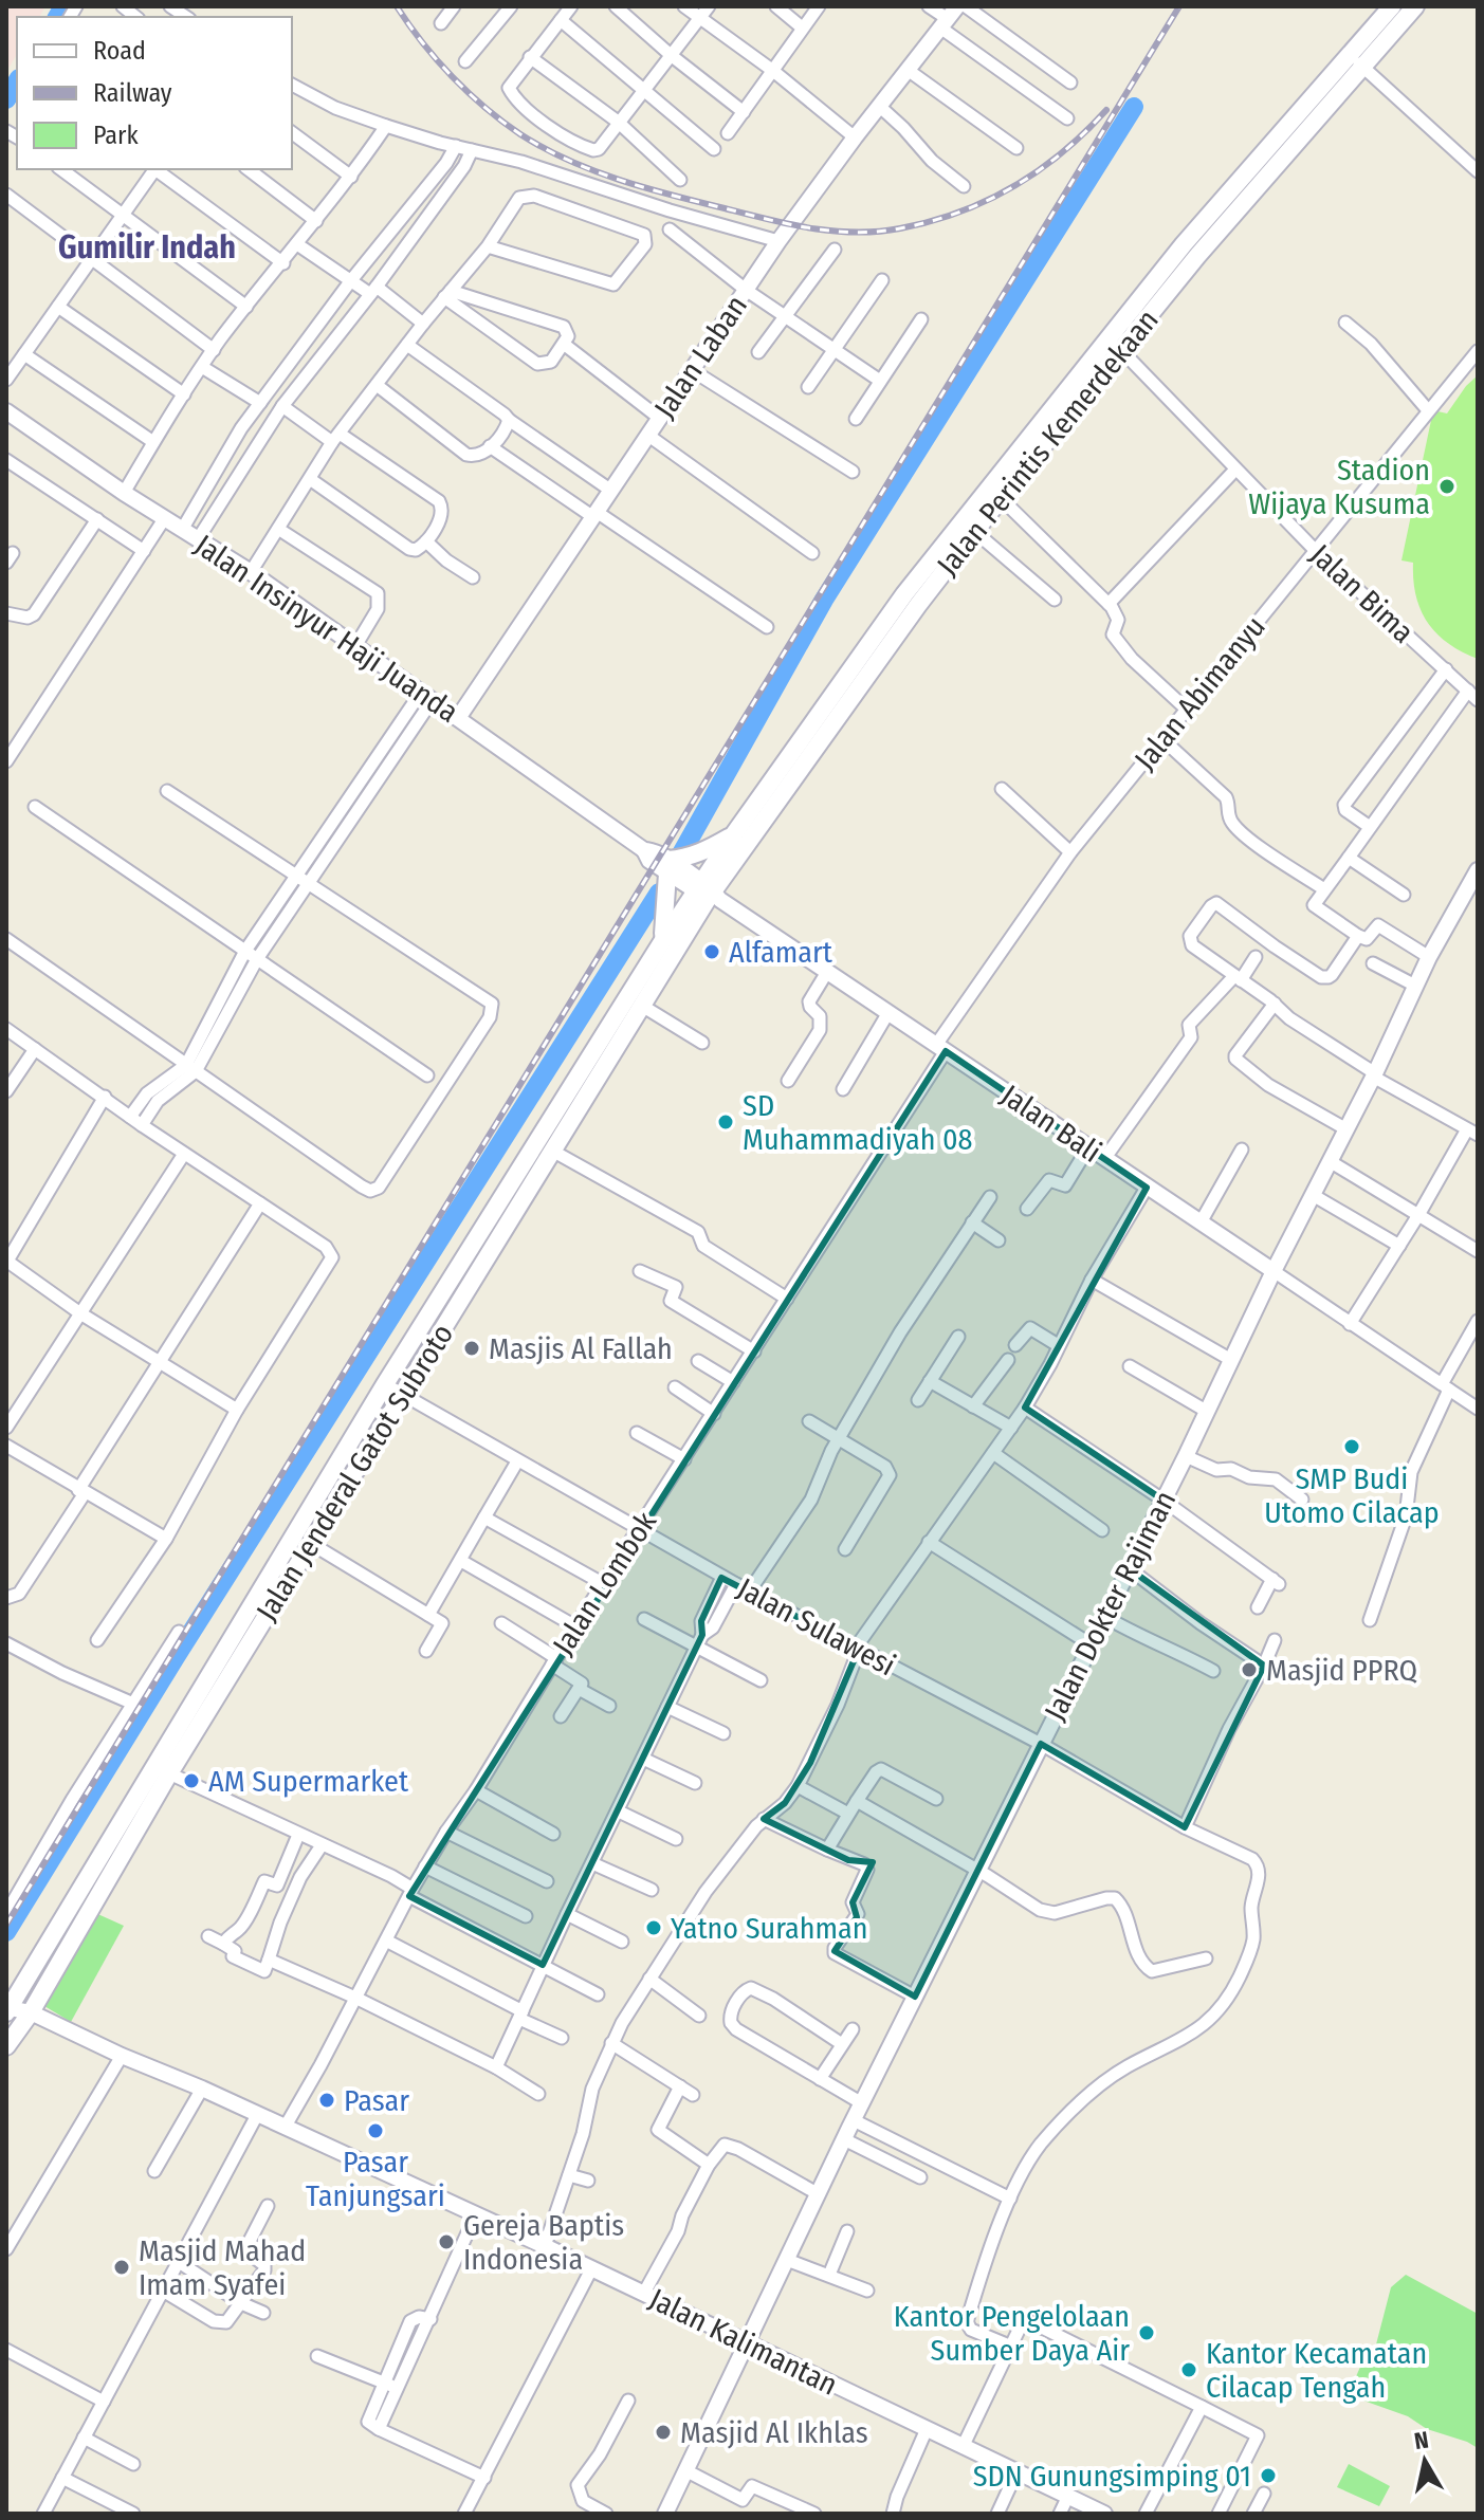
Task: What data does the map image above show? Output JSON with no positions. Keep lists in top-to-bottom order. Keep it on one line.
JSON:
{"streets":{"main road":["Jalan Perintis Kemerdekaan","Jalan Jenderal Gatot Subroto"],"street":["Jalan Laban","Jalan Bima","Jalan Insinyur Haji Juanda","Jalan Abimanyu","Jalan Bali","Jalan Lombok","Jalan Dokter Rajiman","Jalan Sulawesi","Jalan Kalimantan"]},"crossings":[["Jalan Laban","Jalan Insinyur Haji Juanda"],["Jalan Perintis Kemerdekaan","Jalan Bima"],["Jalan Perintis Kemerdekaan","Jalan Insinyur Haji Juanda"],["Jalan Perintis Kemerdekaan","Jalan Bali"],["Jalan Perintis Kemerdekaan","Jalan Jenderal Gatot Subroto"],["Jalan Bima","Jalan Abimanyu"],["Jalan Insinyur Haji Juanda","Jalan Bali"],["Jalan Insinyur Haji Juanda","Jalan Jenderal Gatot Subroto"],["Jalan Abimanyu","Jalan Bali"],["Jalan Abimanyu","Jalan Lombok"],["Jalan Bali","Jalan Jenderal Gatot Subroto"],["Jalan Bali","Jalan Lombok"],["Jalan Bali","Jalan Dokter Rajiman"],["Jalan Jenderal Gatot Subroto","Jalan Sulawesi"],["Jalan Jenderal Gatot Subroto","Jalan Kalimantan"],["Jalan Lombok","Jalan Sulawesi"],["Jalan Lombok","Jalan Kalimantan"],["Jalan Dokter Rajiman","Jalan Sulawesi"],["Jalan Dokter Rajiman","Jalan Kalimantan"]],"districts":["Gumilir Indah"],"places":["Stadion Wijaya Kusuma","Alfamart","SD Muhammadiyah 08","Masjis Al Fallah","SMP Budi Utomo Cilacap","Masjid PPRQ","AM Supermarket","Yatno Surahman","Pasar","Pasar Tanjungsari","Gereja Baptis Indonesia","Masjid Mahad Imam Syafei","Kantor Pengelolaan Sumber Daya Air","Kantor Kecamatan Cilacap Tengah","Masjid Al Ikhlas","SDN Gunungsimping 01"],"legend":["Road","Railway","Park"],"north":"top"}
